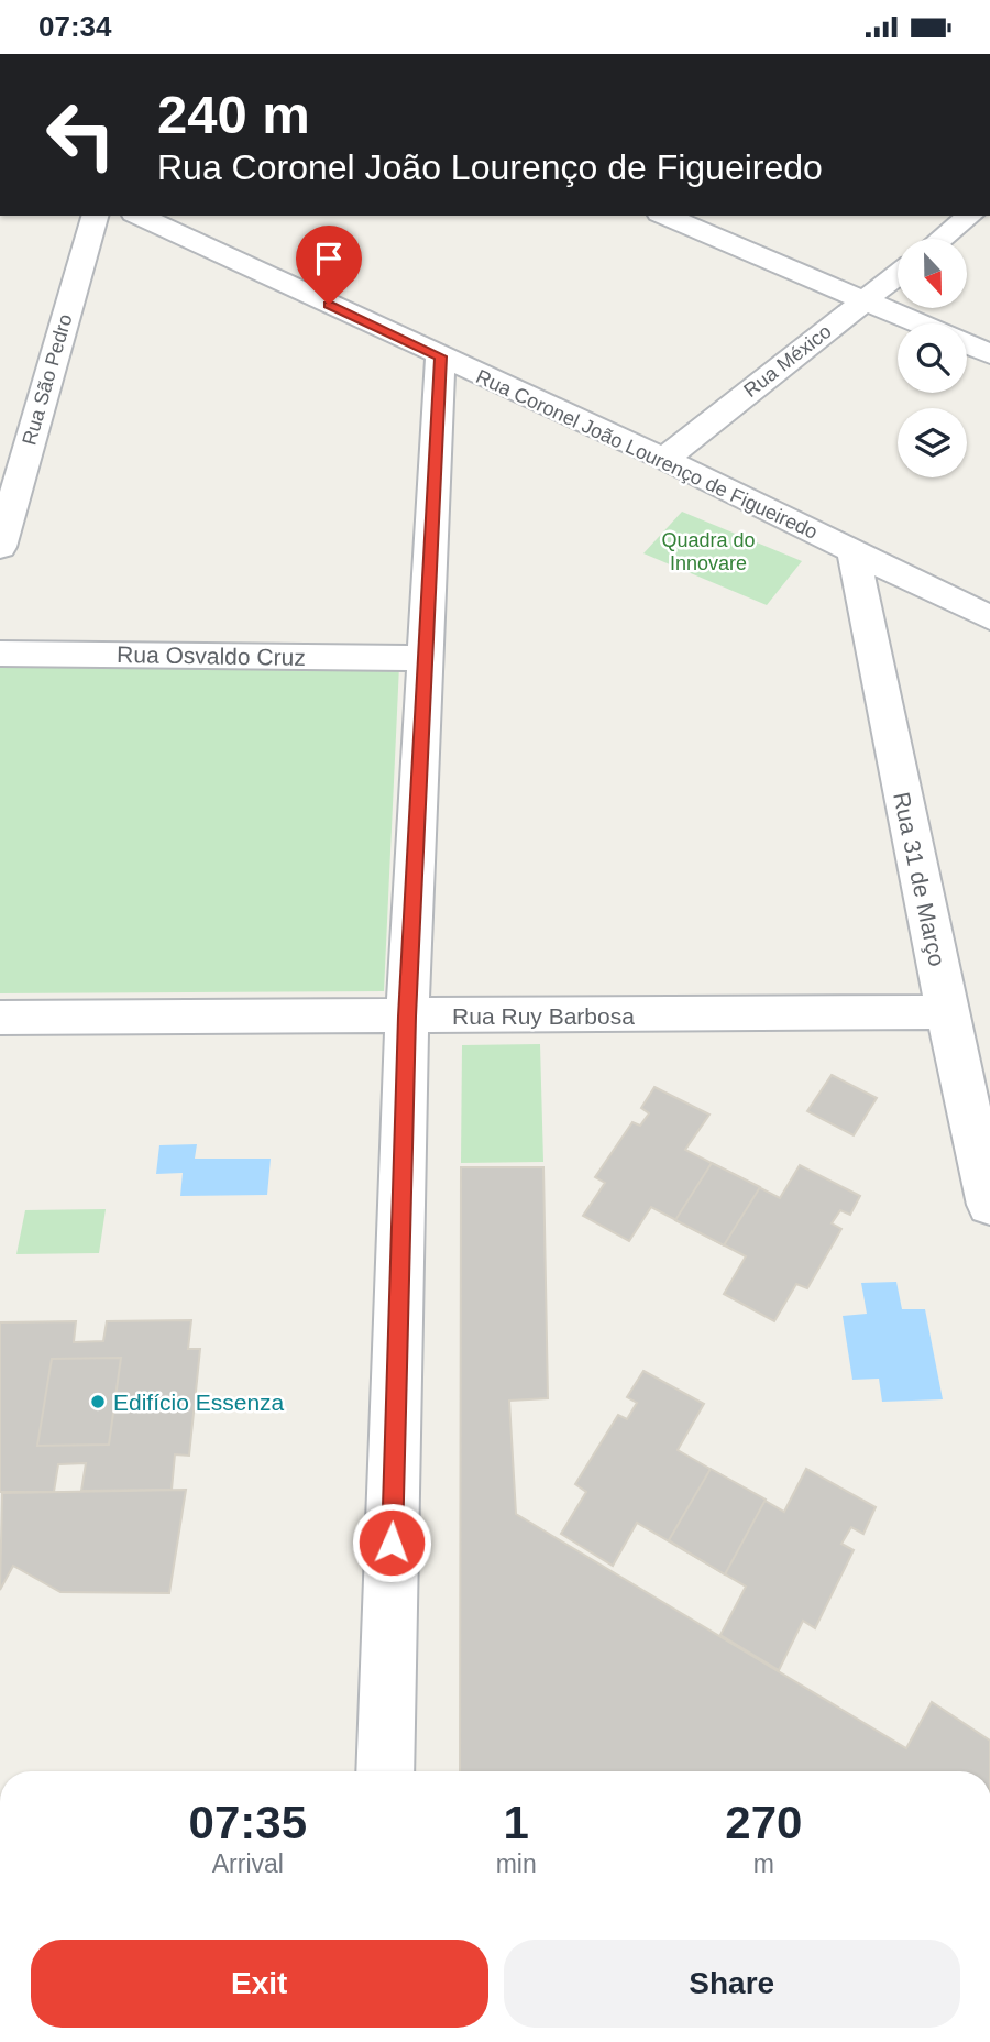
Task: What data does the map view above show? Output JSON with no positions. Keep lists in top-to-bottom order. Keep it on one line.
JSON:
{"streets":{"street":["Rua México","Rua São Pedro","Rua Coronel João Lourenço de Figueiredo","Rua Osvaldo Cruz","Rua 31 de Março","Rua Ruy Barbosa"]},"crossings":[["Rua México","Rua Coronel João Lourenço de Figueiredo"],["Rua Coronel João Lourenço de Figueiredo","Rua 31 de Março"],["Rua 31 de Março","Rua Ruy Barbosa"]],"parks":["Quadra do Innovare"],"places":["Edifício Essenza"],"north":"bottom","page":{"status":"07:34","turn":["240 m","Rua Coronel João Lourenço de Figueiredo"],"eta":["07:35","Arrival","1","min","270","m"],"buttons":["Exit","Share"]}}
